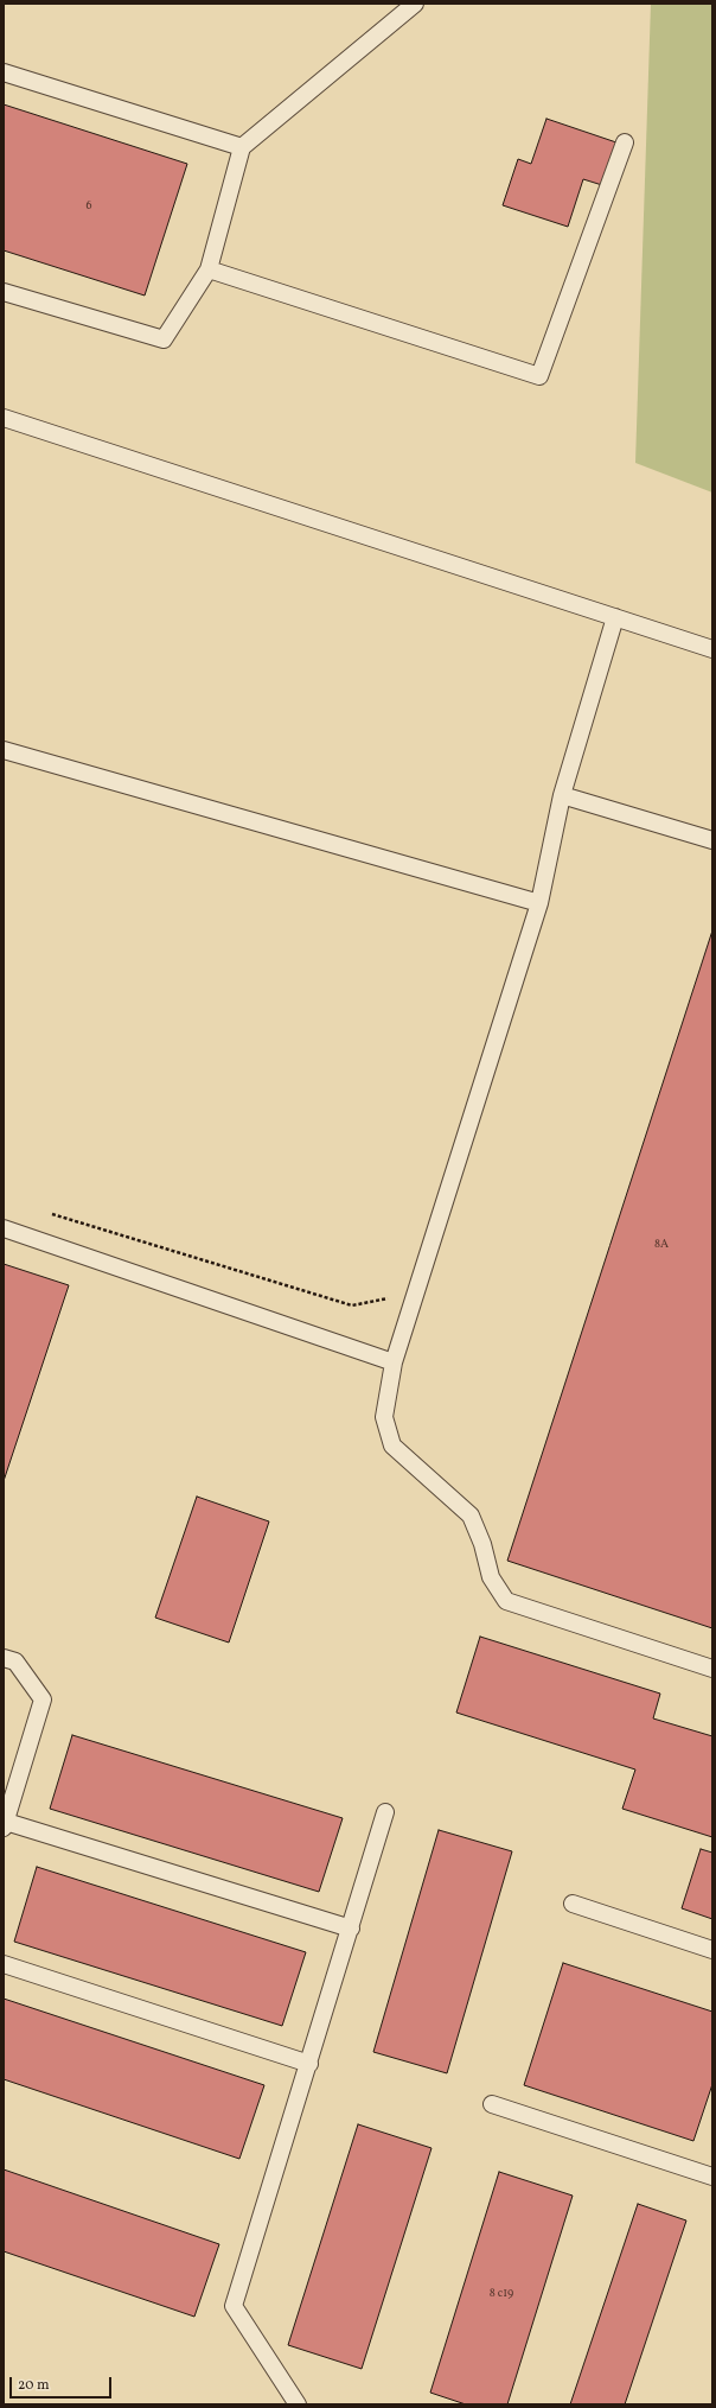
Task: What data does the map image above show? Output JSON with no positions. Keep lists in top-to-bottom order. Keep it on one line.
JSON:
{"house_numbers":["6","8А","8 с19"],"scale_bar":"20 m"}
